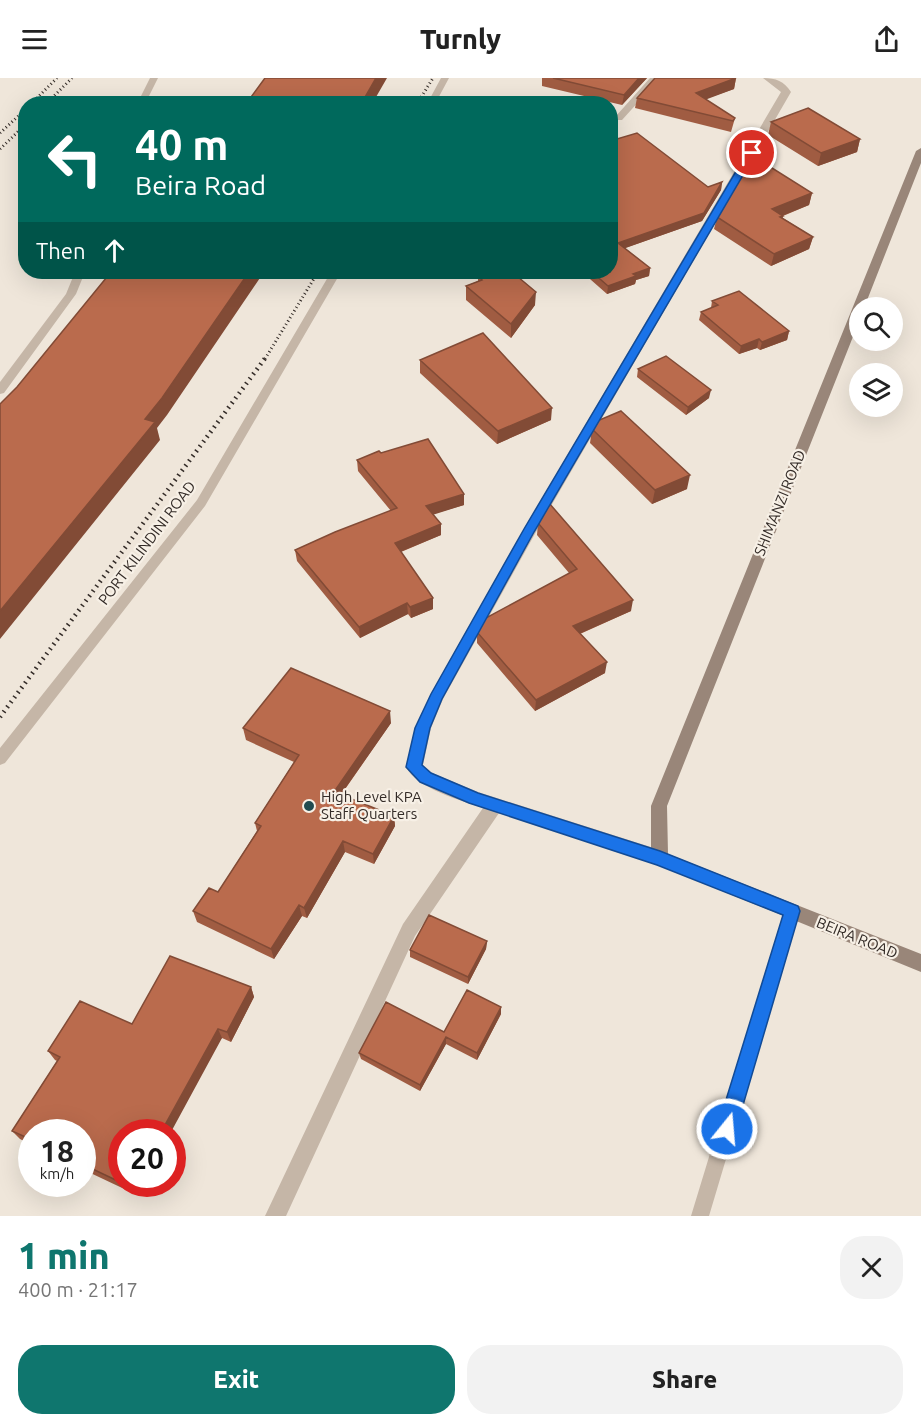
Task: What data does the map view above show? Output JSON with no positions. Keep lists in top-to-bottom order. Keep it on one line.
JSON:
{"streets":{"main road":["SHIMANZI ROAD","BEIRA ROAD"],"lane":["PORT KILINDINI ROAD"]},"crossings":[["SHIMANZI ROAD","BEIRA ROAD"]],"places":["High Level KPA Staff Quarters"],"page":{"header":"Turnly","turn":["40 m","Beira Road"],"then":"Then","speed":"18 km/h","limit":"20","heading":["1 min","400 m · 21:17"],"buttons":["Exit","Share"]}}
